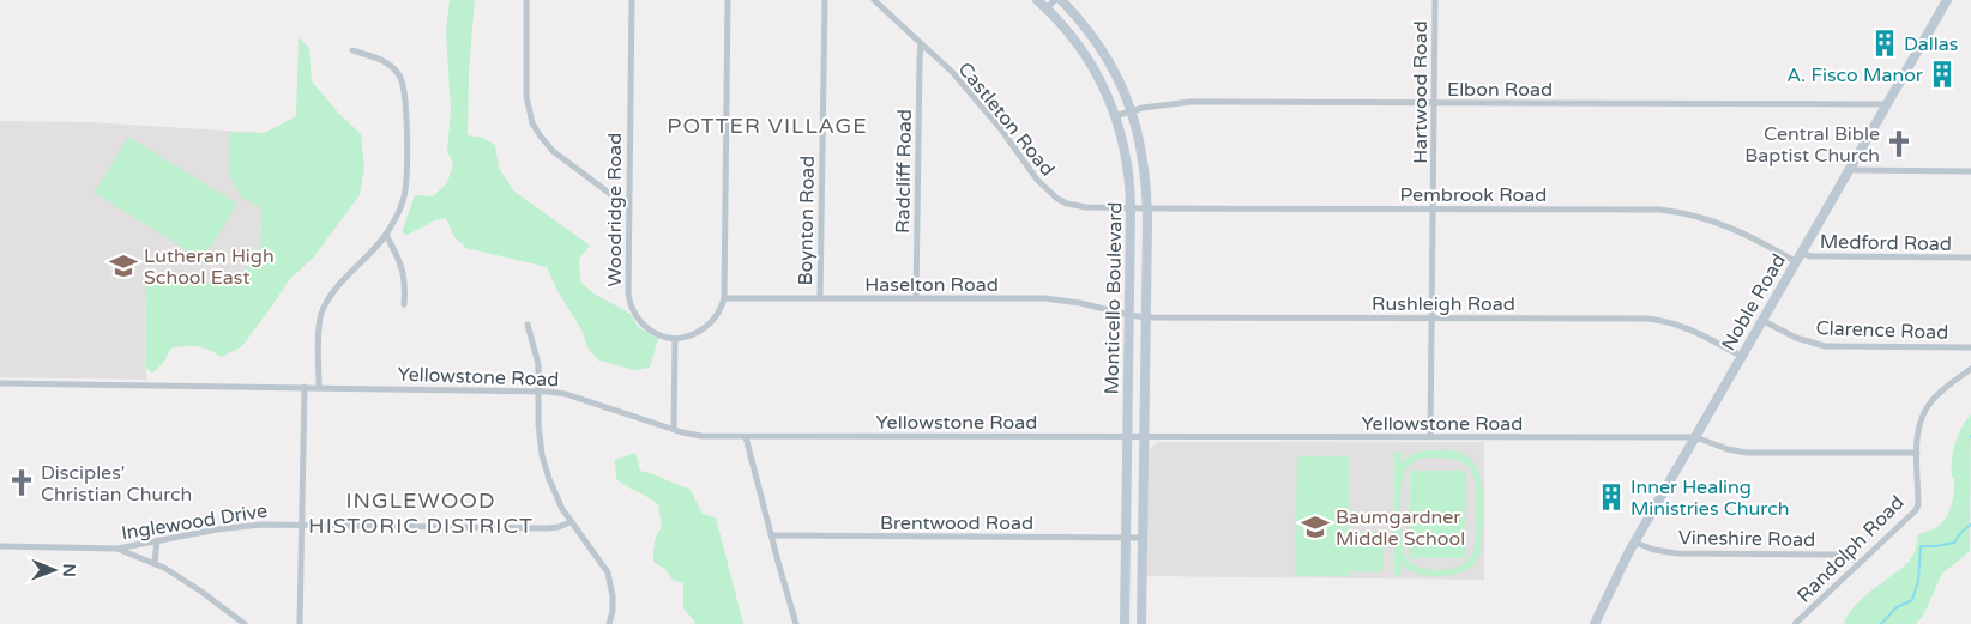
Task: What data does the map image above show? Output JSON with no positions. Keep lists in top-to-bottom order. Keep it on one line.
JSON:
{"streets":{"main road":["Monticello Boulevard","Noble Road"],"street":["Elbon Road","Hartwood Road","Castleton Road","Radcliff Road","Pembrook Road","Woodridge Road","Boynton Road","Medford Road","Haselton Road","Rushleigh Road","Clarence Road","Yellowstone Road","Inglewood Drive","Brentwood Road","Vineshire Road","Randolph Road"]},"crossings":[["Elbon Road","Hartwood Road"],["Elbon Road","Monticello Boulevard"],["Elbon Road","Noble Road"],["Hartwood Road","Pembrook Road"],["Hartwood Road","Rushleigh Road"],["Hartwood Road","Yellowstone Road"],["Castleton Road","Radcliff Road"],["Castleton Road","Pembrook Road"],["Castleton Road","Monticello Boulevard"],["Radcliff Road","Haselton Road"],["Pembrook Road","Medford Road"],["Pembrook Road","Monticello Boulevard"],["Pembrook Road","Noble Road"],["Boynton Road","Haselton Road"],["Medford Road","Noble Road"],["Haselton Road","Monticello Boulevard"],["Haselton Road","Rushleigh Road"],["Monticello Boulevard","Rushleigh Road"],["Monticello Boulevard","Yellowstone Road"],["Monticello Boulevard","Brentwood Road"],["Noble Road","Rushleigh Road"],["Noble Road","Clarence Road"],["Noble Road","Yellowstone Road"],["Noble Road","Vineshire Road"],["Yellowstone Road","Randolph Road"],["Vineshire Road","Randolph Road"]],"districts":["POTTER VILLAGE","INGLEWOOD HISTORIC DISTRICT"],"places":{"building":["Dallas","A. Fisco Manor","Inner Healing Ministries Church"],"church":["Central Bible Baptist Church","Disciples' Christian Church"],"school or university":["Lutheran High School East","Baumgardner Middle School"]},"north":"right"}
